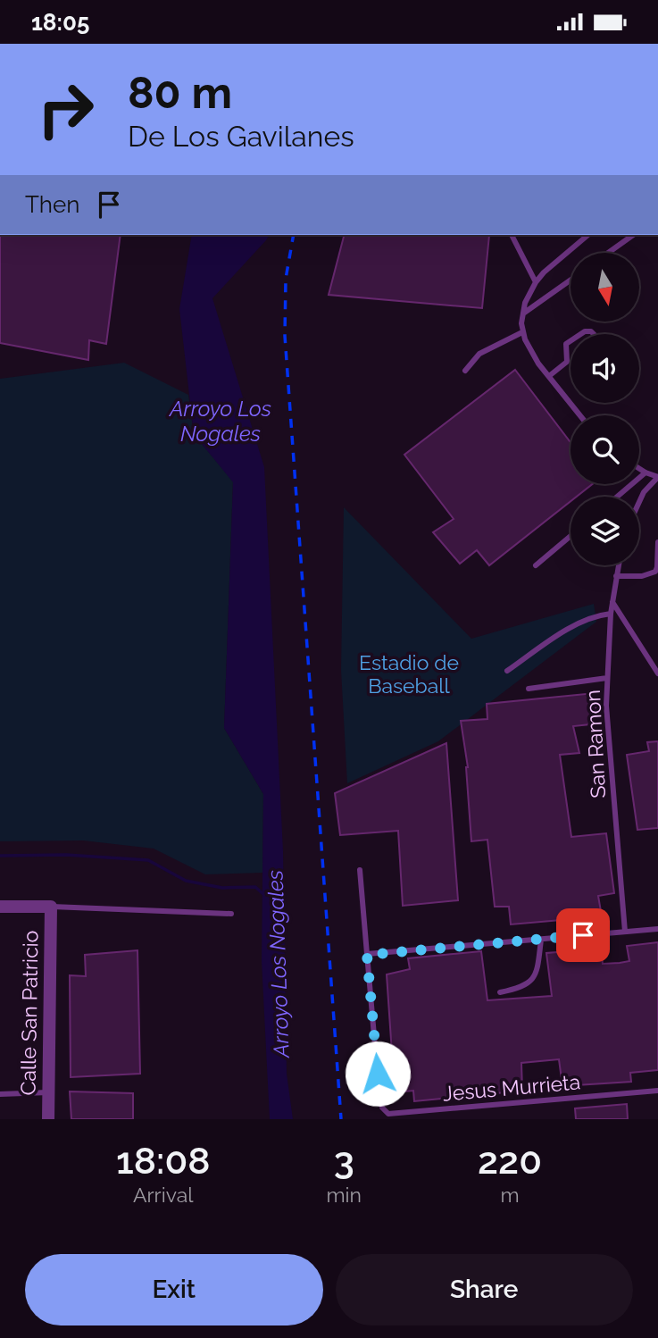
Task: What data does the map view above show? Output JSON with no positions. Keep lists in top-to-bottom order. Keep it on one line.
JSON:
{"streets":{"street":["Calle San Patricio"],"lane":["San Ramon","Jesus Murrieta"]},"water":["Arroyo Los Nogales"],"parks":["Estadio de Baseball"],"north":"bottom","page":{"status":"18:05","turn":["80 m","De Los Gavilanes"],"then":"Then","eta":["18:08","Arrival","3","min","220","m"],"buttons":["Exit","Share"]}}
